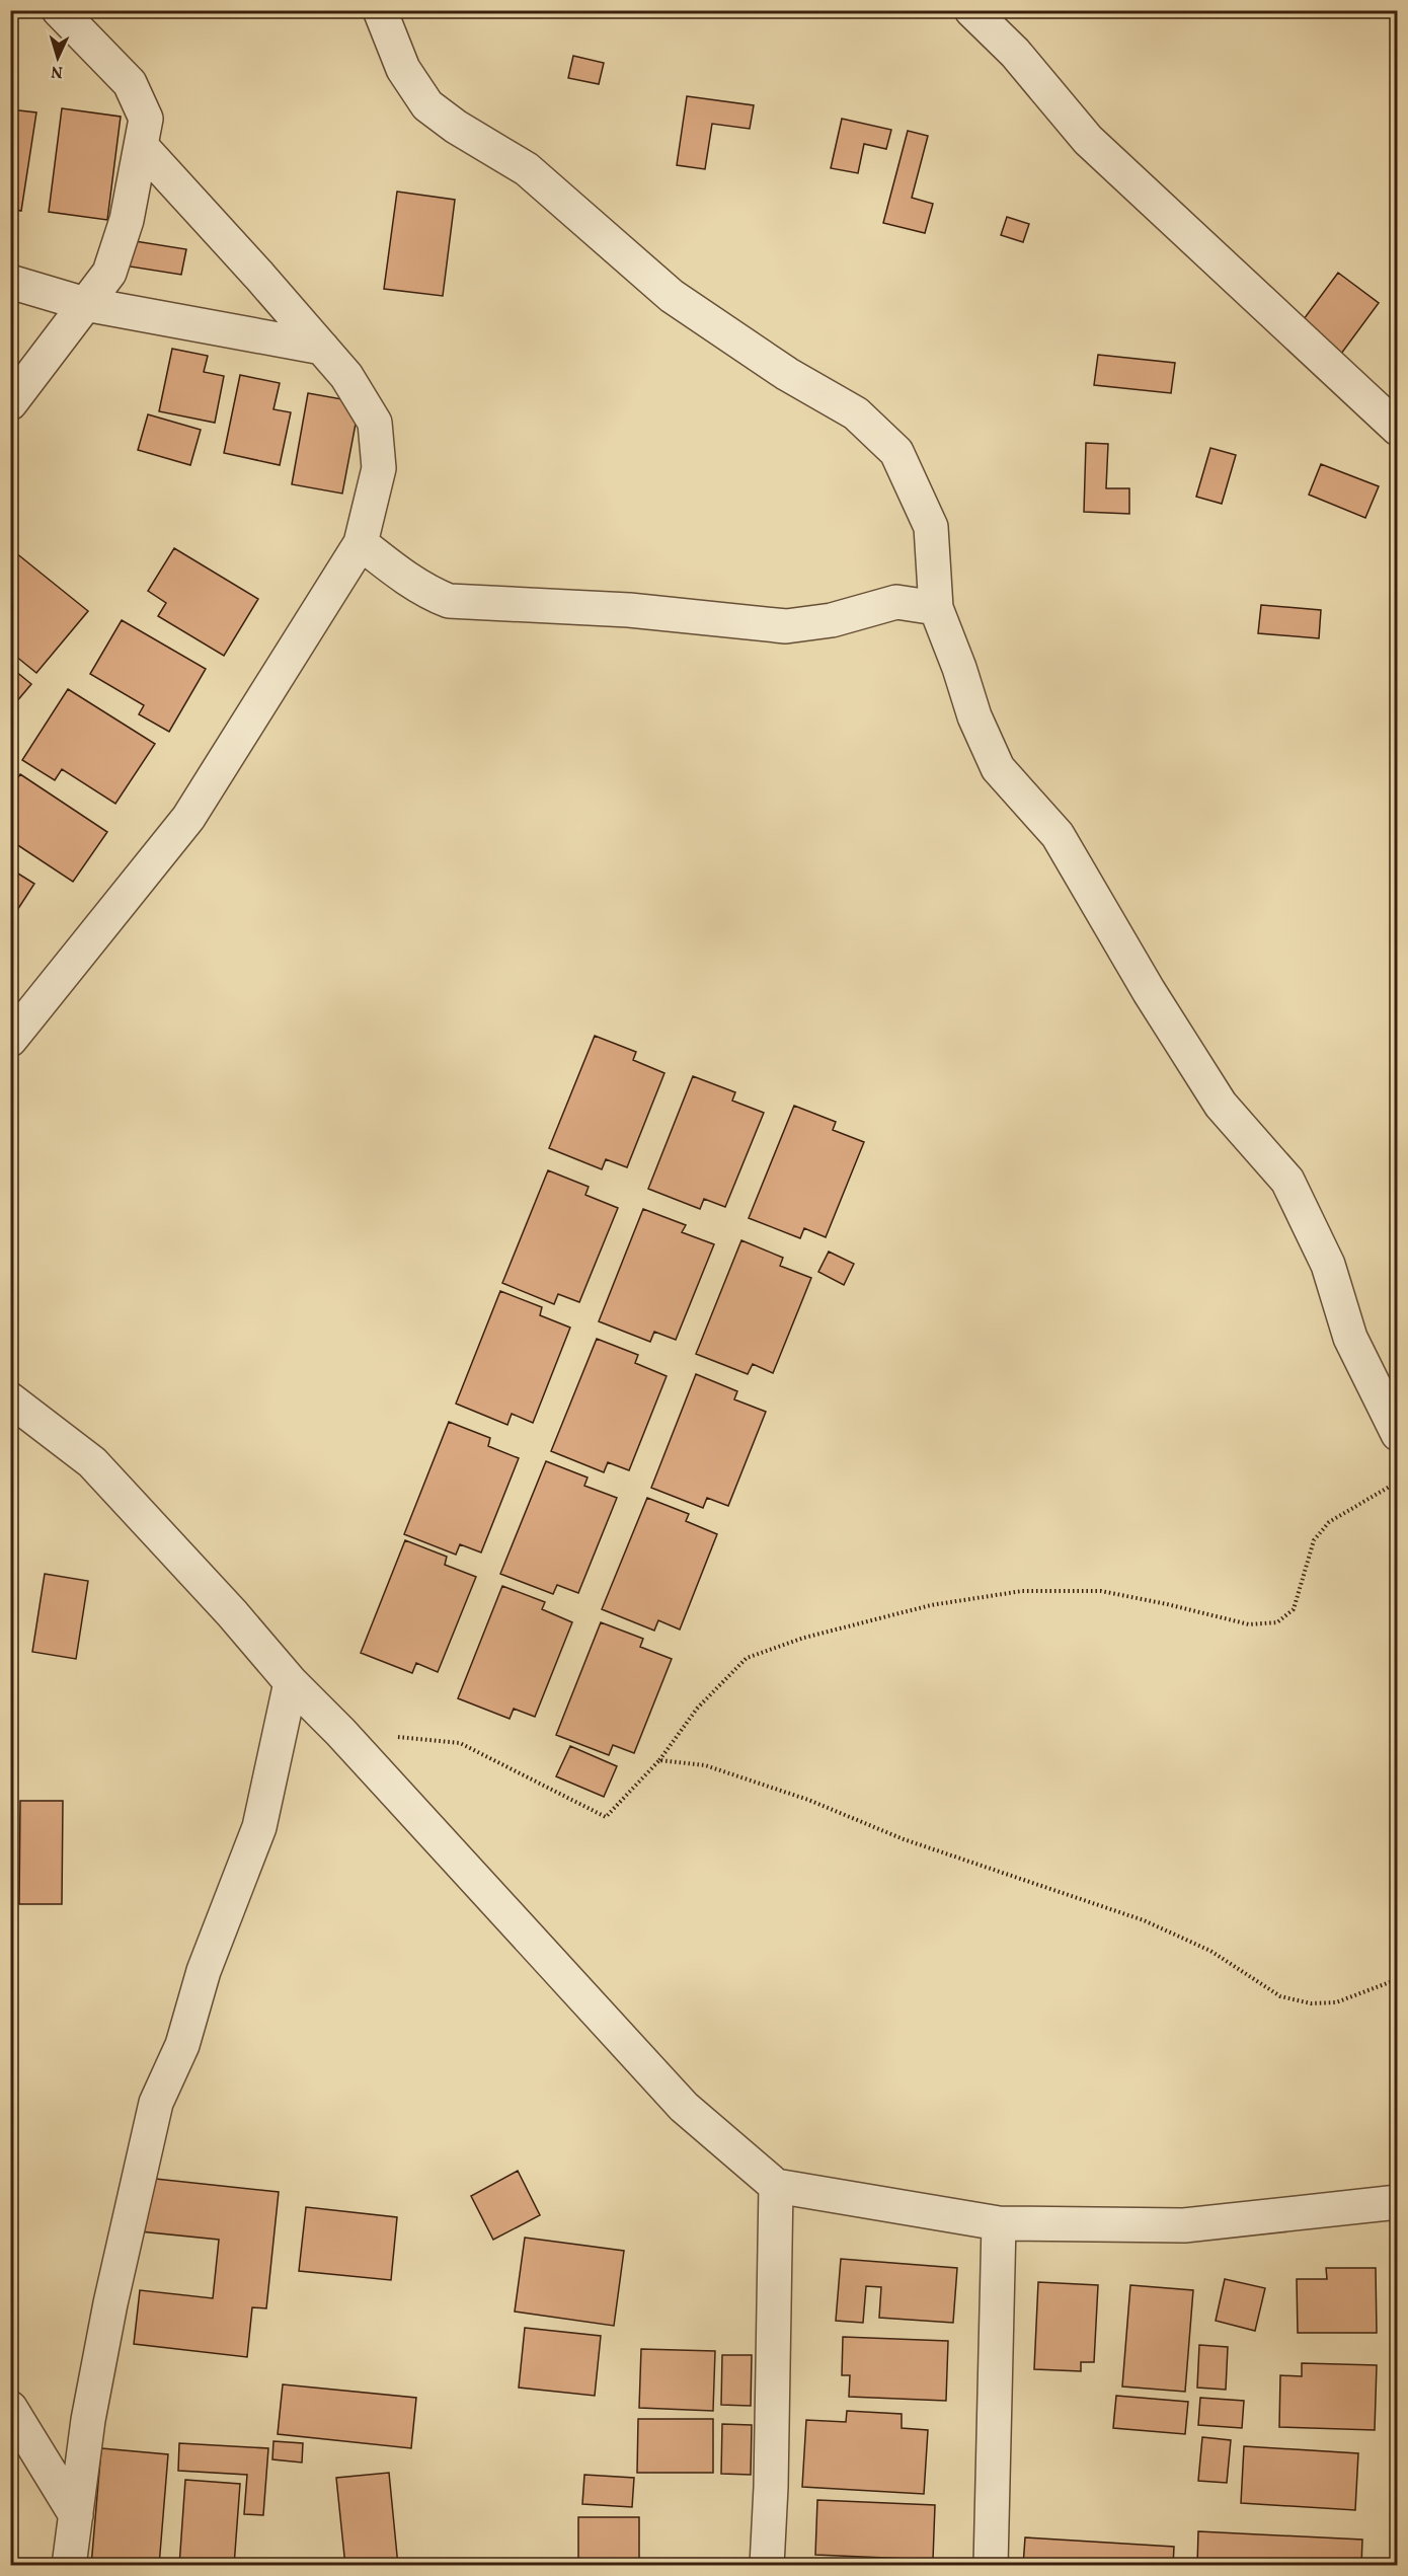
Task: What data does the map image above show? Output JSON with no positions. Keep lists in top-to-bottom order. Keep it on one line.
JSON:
{"north":"bottom"}
